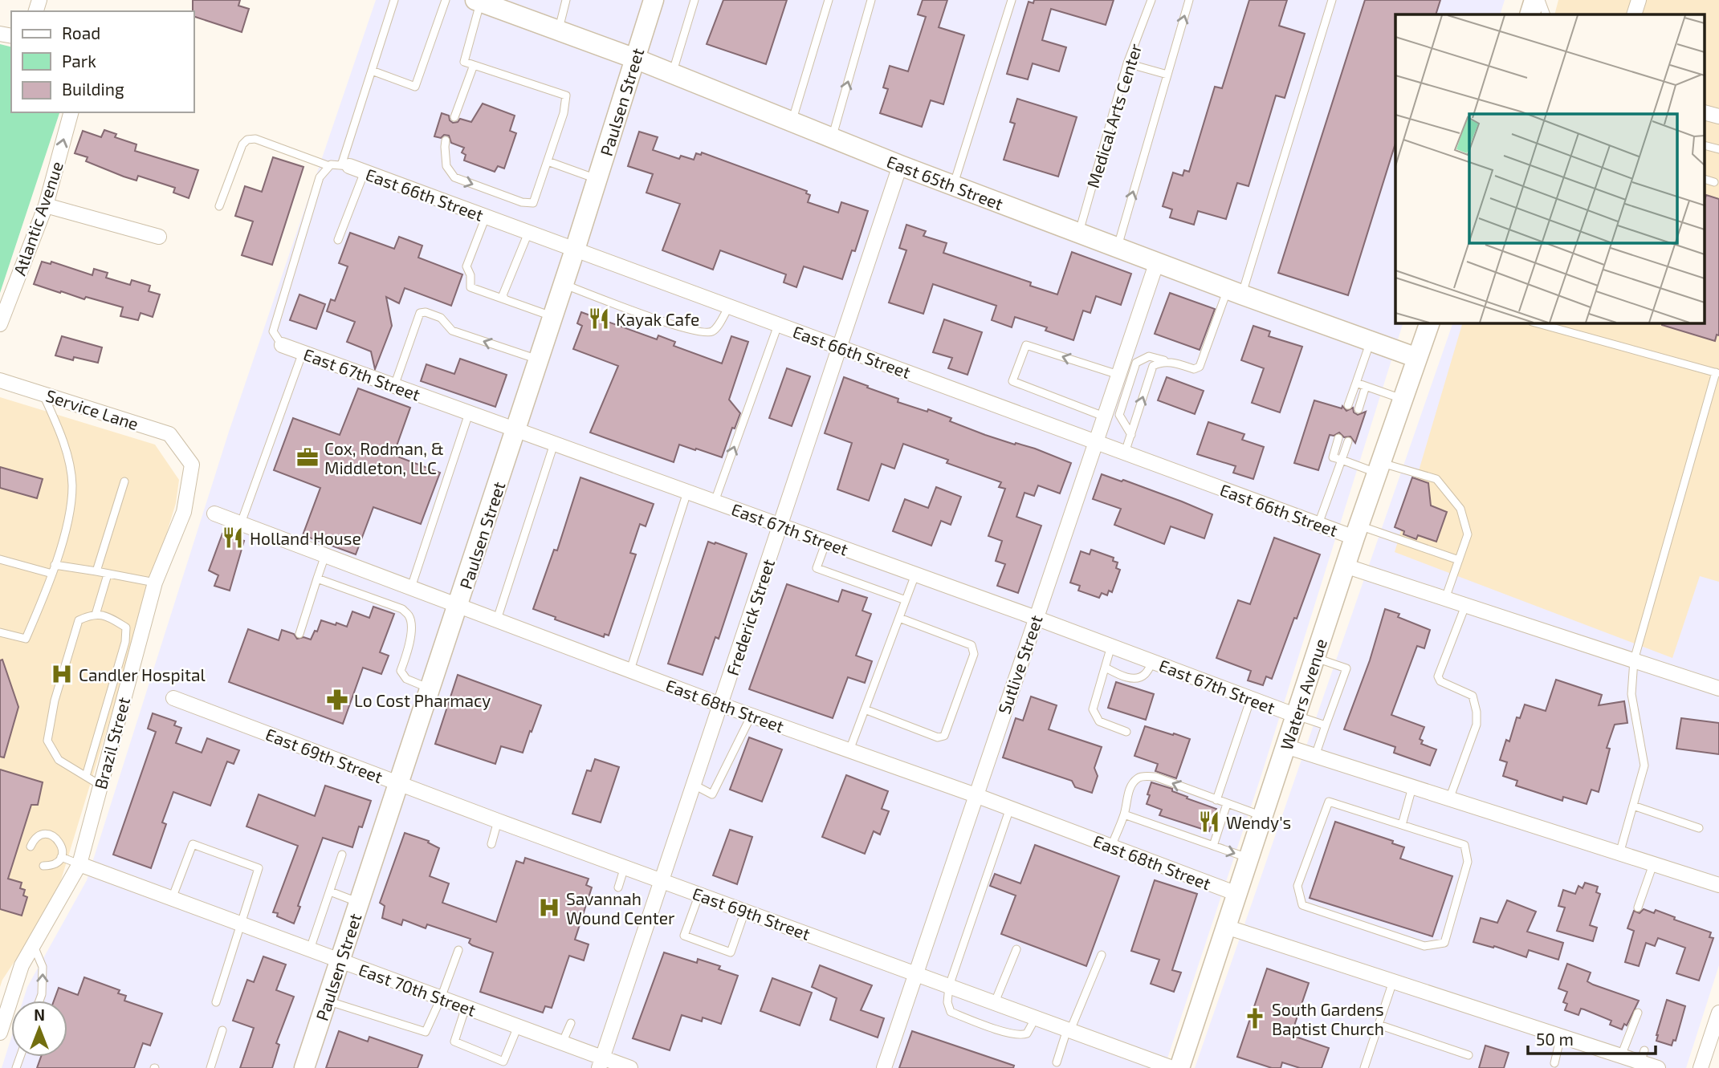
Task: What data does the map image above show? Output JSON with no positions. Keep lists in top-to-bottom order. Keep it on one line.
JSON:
{"streets":{"street":["Paulsen Street","East 65th Street","East 66th Street","Atlantic Avenue","East 67th Street","Service Lane","Frederick Street","Sutlive Street","Waters Avenue","East 68th Street","Brazil Street","East 69th Street","East 70th Street"],"lane":["Medical Arts Center"]},"crossings":[["Paulsen Street","East 65th Street"],["Paulsen Street","East 66th Street"],["Paulsen Street","East 67th Street"],["Paulsen Street","East 68th Street"],["Paulsen Street","East 69th Street"],["Paulsen Street","East 70th Street"],["Medical Arts Center","East 65th Street"],["East 65th Street","Frederick Street"],["East 65th Street","Sutlive Street"],["East 65th Street","Waters Avenue"],["East 66th Street","Frederick Street"],["East 66th Street","Sutlive Street"],["East 66th Street","Waters Avenue"],["East 67th Street","Frederick Street"],["East 67th Street","Sutlive Street"],["East 67th Street","Waters Avenue"],["Service Lane","Brazil Street"],["Frederick Street","East 68th Street"],["Frederick Street","East 69th Street"],["Frederick Street","East 70th Street"],["Sutlive Street","East 68th Street"],["Sutlive Street","East 69th Street"],["Waters Avenue","East 68th Street"],["Brazil Street","East 70th Street"]],"one_way":["Atlantic Avenue"],"places":{"restaurant":["Kayak Cafe","Holland House","Wendy's"],"office":["Cox, Rodman, & Middleton, LLC"],"hospital":["Candler Hospital","Savannah Wound Center"],"pharmacy":["Lo Cost Pharmacy"],"church":["South Gardens Baptist Church"]},"legend":["Road","Park","Building"],"scale_bar":"50 m","north":"top"}
